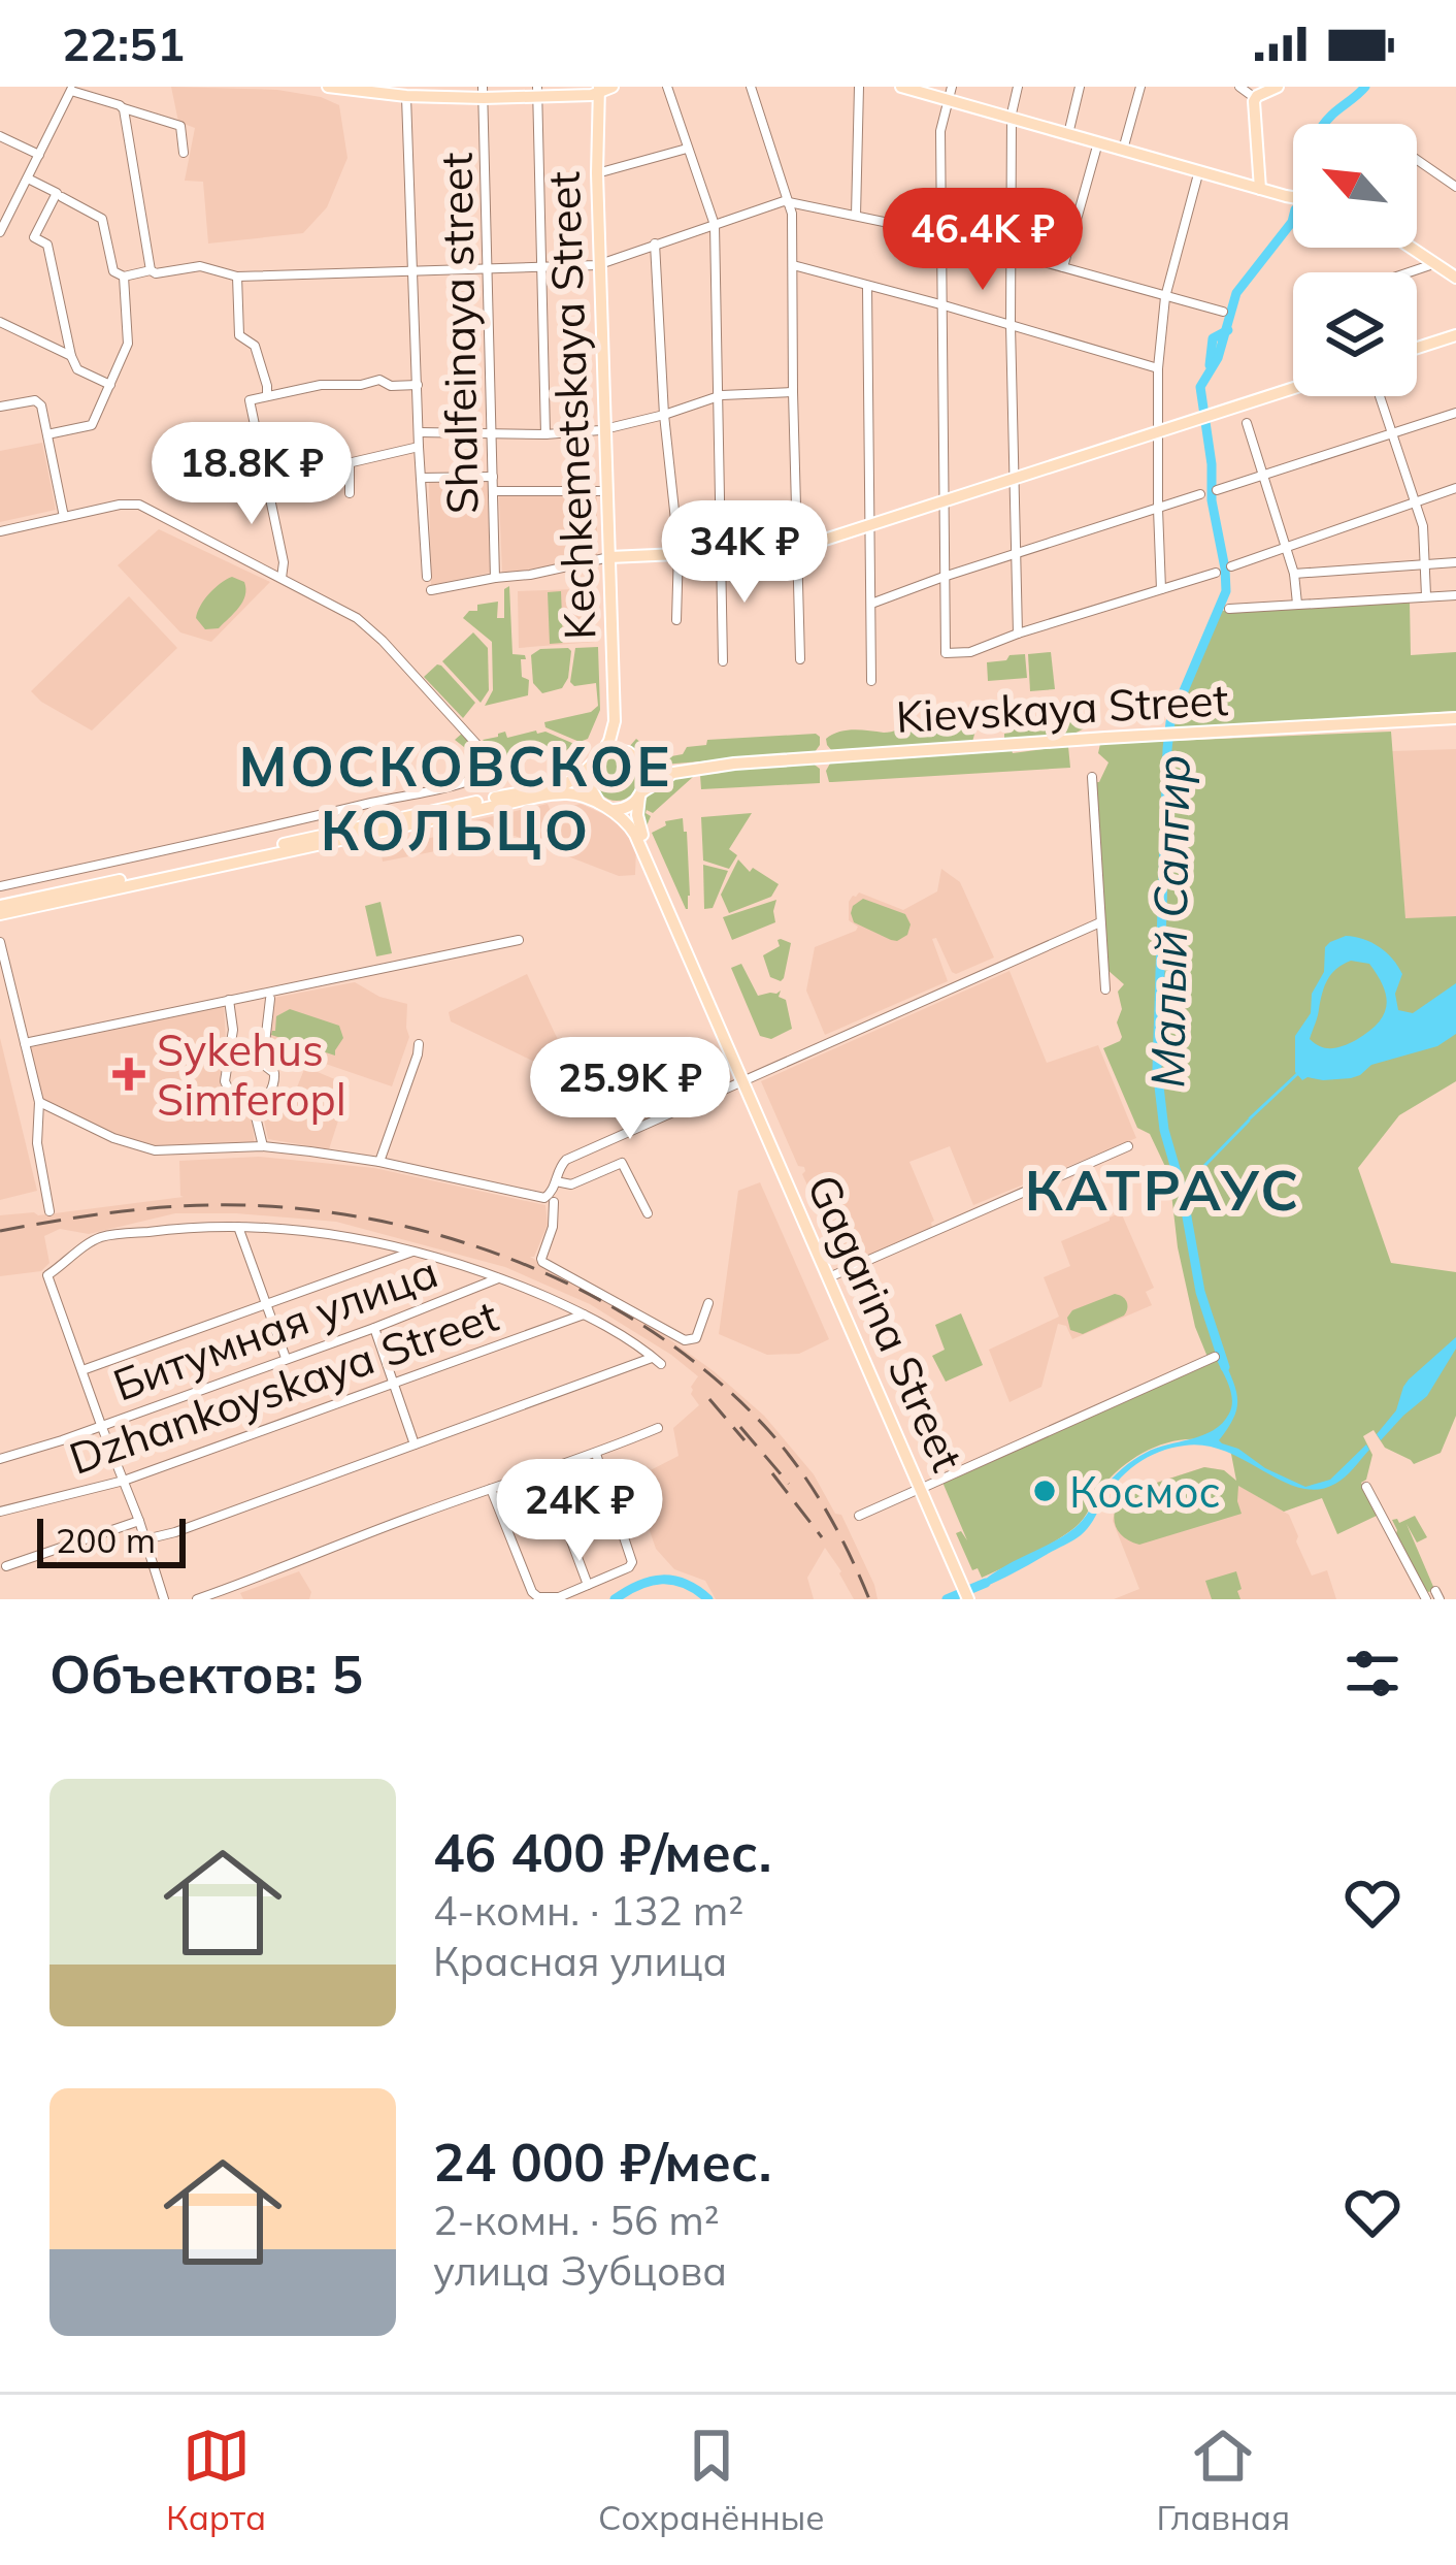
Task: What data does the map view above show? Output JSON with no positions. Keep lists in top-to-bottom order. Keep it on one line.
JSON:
{"streets":{"main road":["Kechkemetskaya Street","Kievskaya Street","Gagarina Street"],"street":["Shalfeinaya street","Битумная улица","Dzhankoyskaya Street"]},"crossings":[["Kechkemetskaya Street","Kievskaya Street"],["Kechkemetskaya Street","Gagarina Street"],["Kievskaya Street","Gagarina Street"]],"districts":["МОСКОВСКОЕ КОЛЬЦО","КАТРАУС"],"water":["Малый Салгир"],"places":{"health":["Sykehus Simferopl"],"other":["Космос"]},"scale_bar":"200 m","north":"top left","page":{"status":"22:51","price":["46.4K ₽","18.8K ₽","34K ₽","25.9K ₽","24K ₽"],"scale":"200 m","heading":"Объектов: 5","list":[{"name":"46 400 ₽/мес.","note":"4-комн. · 132 m² · Красная улица"},{"name":"24 000 ₽/мес.","note":"2-комн. · 56 m² · улица Зубцова"}],"tabs":["Карта","Сохранённые","Главная"]}}
